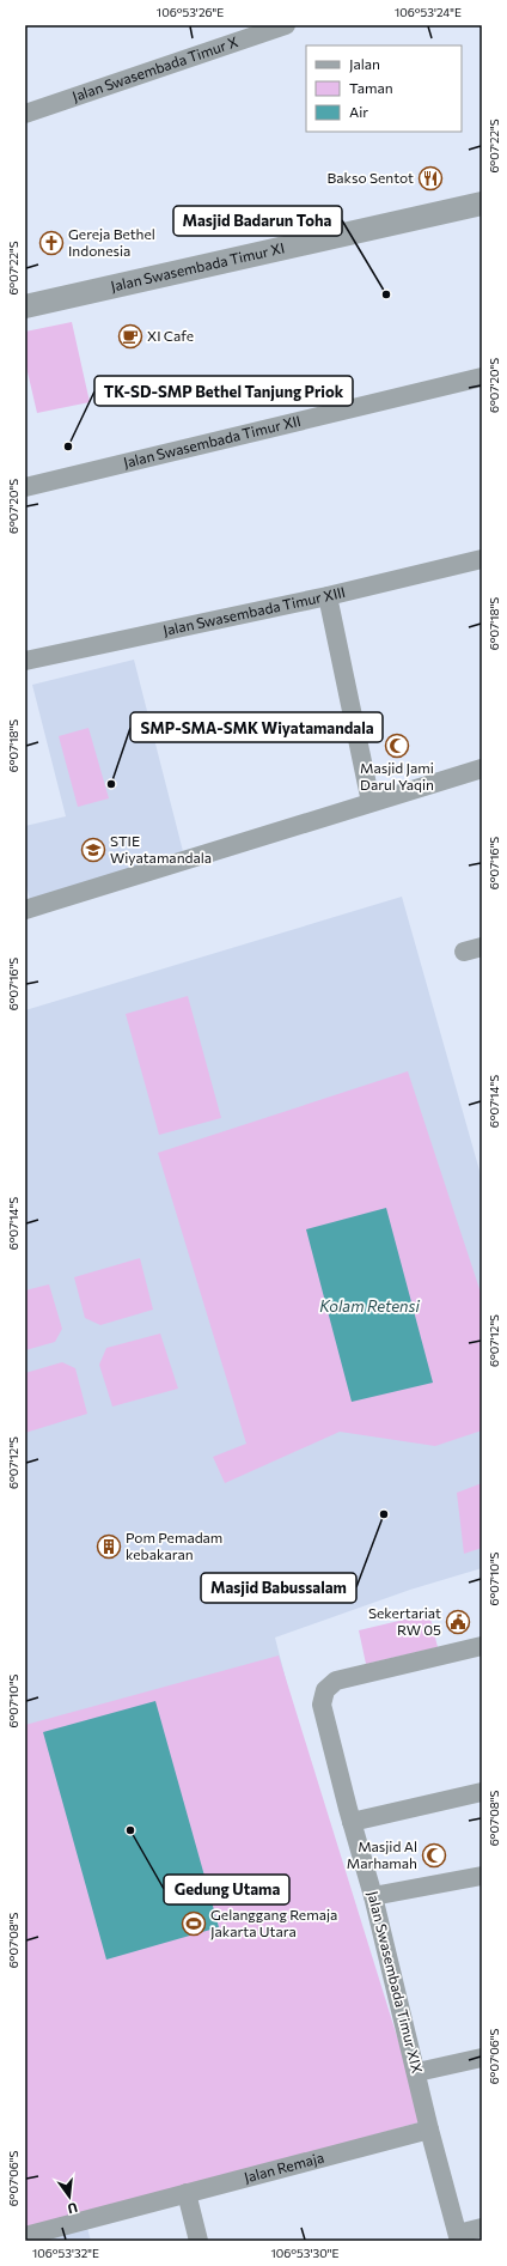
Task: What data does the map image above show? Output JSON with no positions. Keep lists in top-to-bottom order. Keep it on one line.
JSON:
{"streets":{"street":["Jalan Swasembada Timur X","Jalan Swasembada Timur XI","Jalan Swasembada Timur XII","Jalan Swasembada Timur XIII","Jalan Swasembada Timur XIX","Jalan Remaja"]},"crossings":[["Jalan Swasembada Timur XIX","Jalan Remaja"]],"water":["Kolam Retensi"],"places":{"restaurant":["Bakso Sentot"],"church":["Gereja Bethel Indonesia"],"other":["Masjid Badarun Toha","TK-SD-SMP Bethel Tanjung Priok","SMP-SMA-SMK Wiyatamandala","Masjid Babussalam","Gedung Utama"],"cafe":["XI Cafe"],"mosque":["Masjid Jami Darul Yaqin","Masjid Al Marhamah"],"school or university":["STIE Wiyatamandala"],"building":["Pom Pemadam kebakaran"],"public building":["Sekertariat RW 05"],"sports":["Gelanggang Remaja Jakarta Utara"]},"legend":["Jalan","Taman","Air"],"north":"bottom","coordinates":["106°53'26\"E","106°53'24\"E","6°07'22\"S","6°07'20\"S","6°07'18\"S","6°07'16\"S","6°07'14\"S","6°07'12\"S","6°07'10\"S","6°07'08\"S","6°07'06\"S","106°53'32\"E","106°53'30\"E"]}
